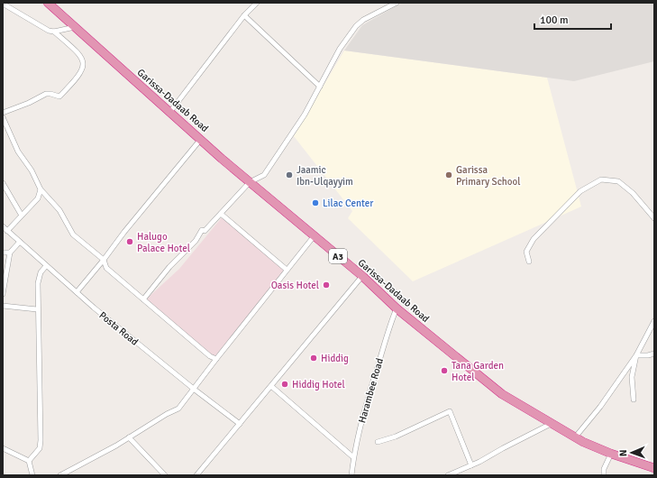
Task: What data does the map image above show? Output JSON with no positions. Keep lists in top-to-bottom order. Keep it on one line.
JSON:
{"streets":{"highway":["Garissa-Dadaab Road","A3"],"street":["Posta Road","Harambee Road"]},"crossings":[["Garissa-Dadaab Road","Harambee Road"]],"places":["Jaamic Ibn-Ulqayyim","Garissa Primary School","Lilac Center","Halugo Palace Hotel","Oasis Hotel","Hiddig","Tana Garden Hotel","Hiddig Hotel"],"scale_bar":"100 m","north":"left"}
